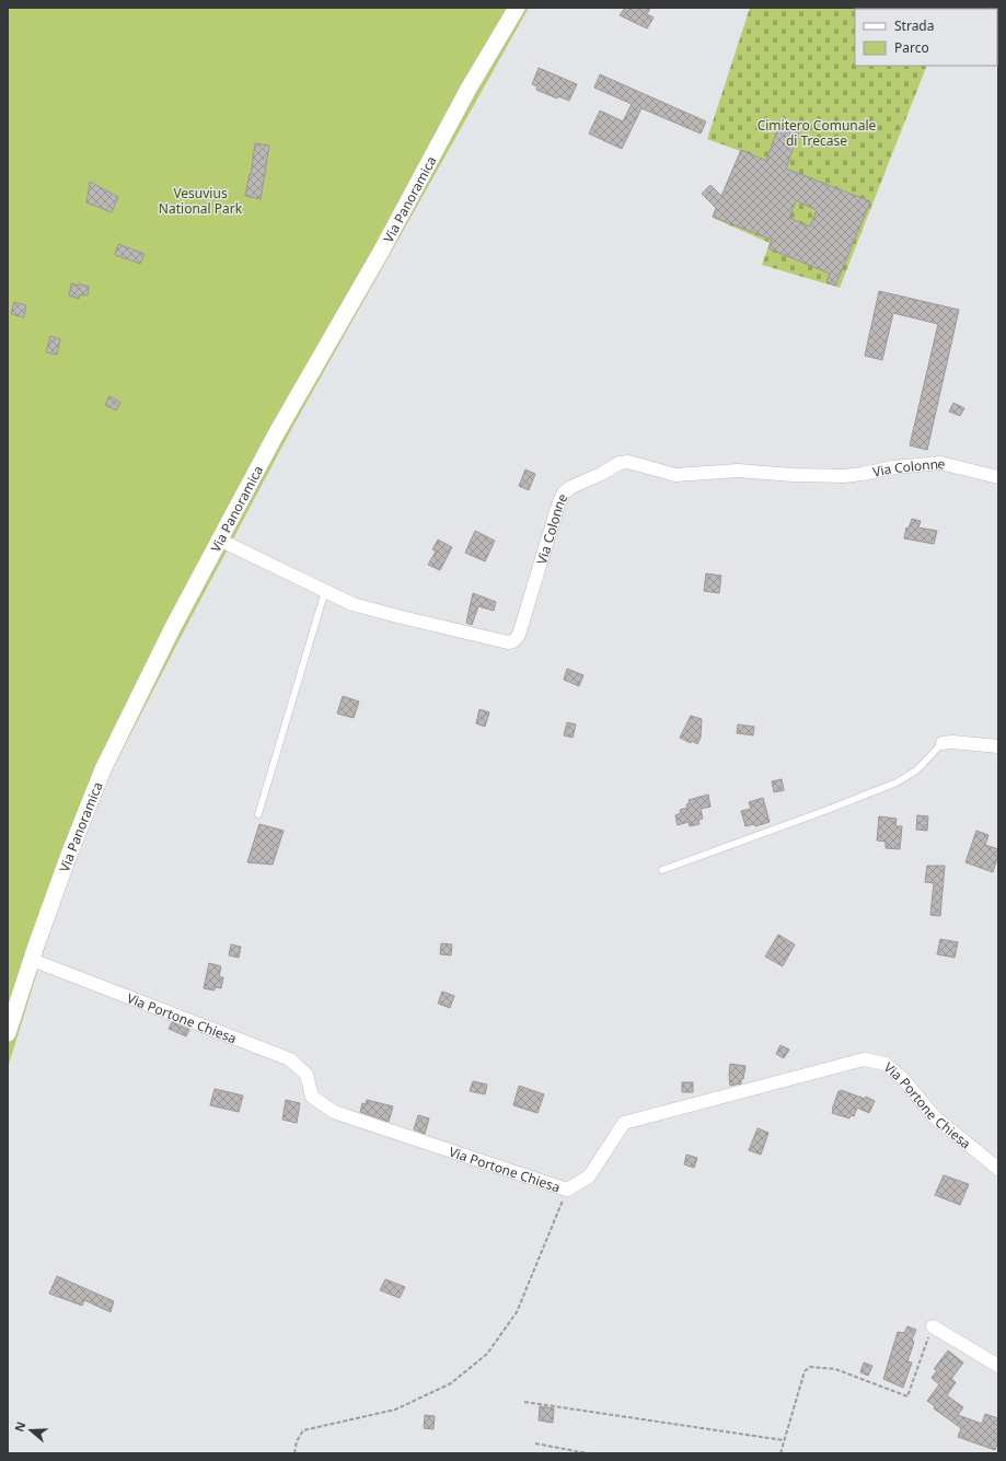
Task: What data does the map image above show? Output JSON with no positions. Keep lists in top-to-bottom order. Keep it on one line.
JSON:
{"streets":{"street":["Via Panoramica","Via Colonne","Via Portone Chiesa"]},"crossings":[["Via Panoramica","Via Colonne"],["Via Panoramica","Via Portone Chiesa"]],"parks":["Cimitero Comunale di Trecase","Vesuvius National Park"],"legend":["Strada","Parco"],"north":"left"}
